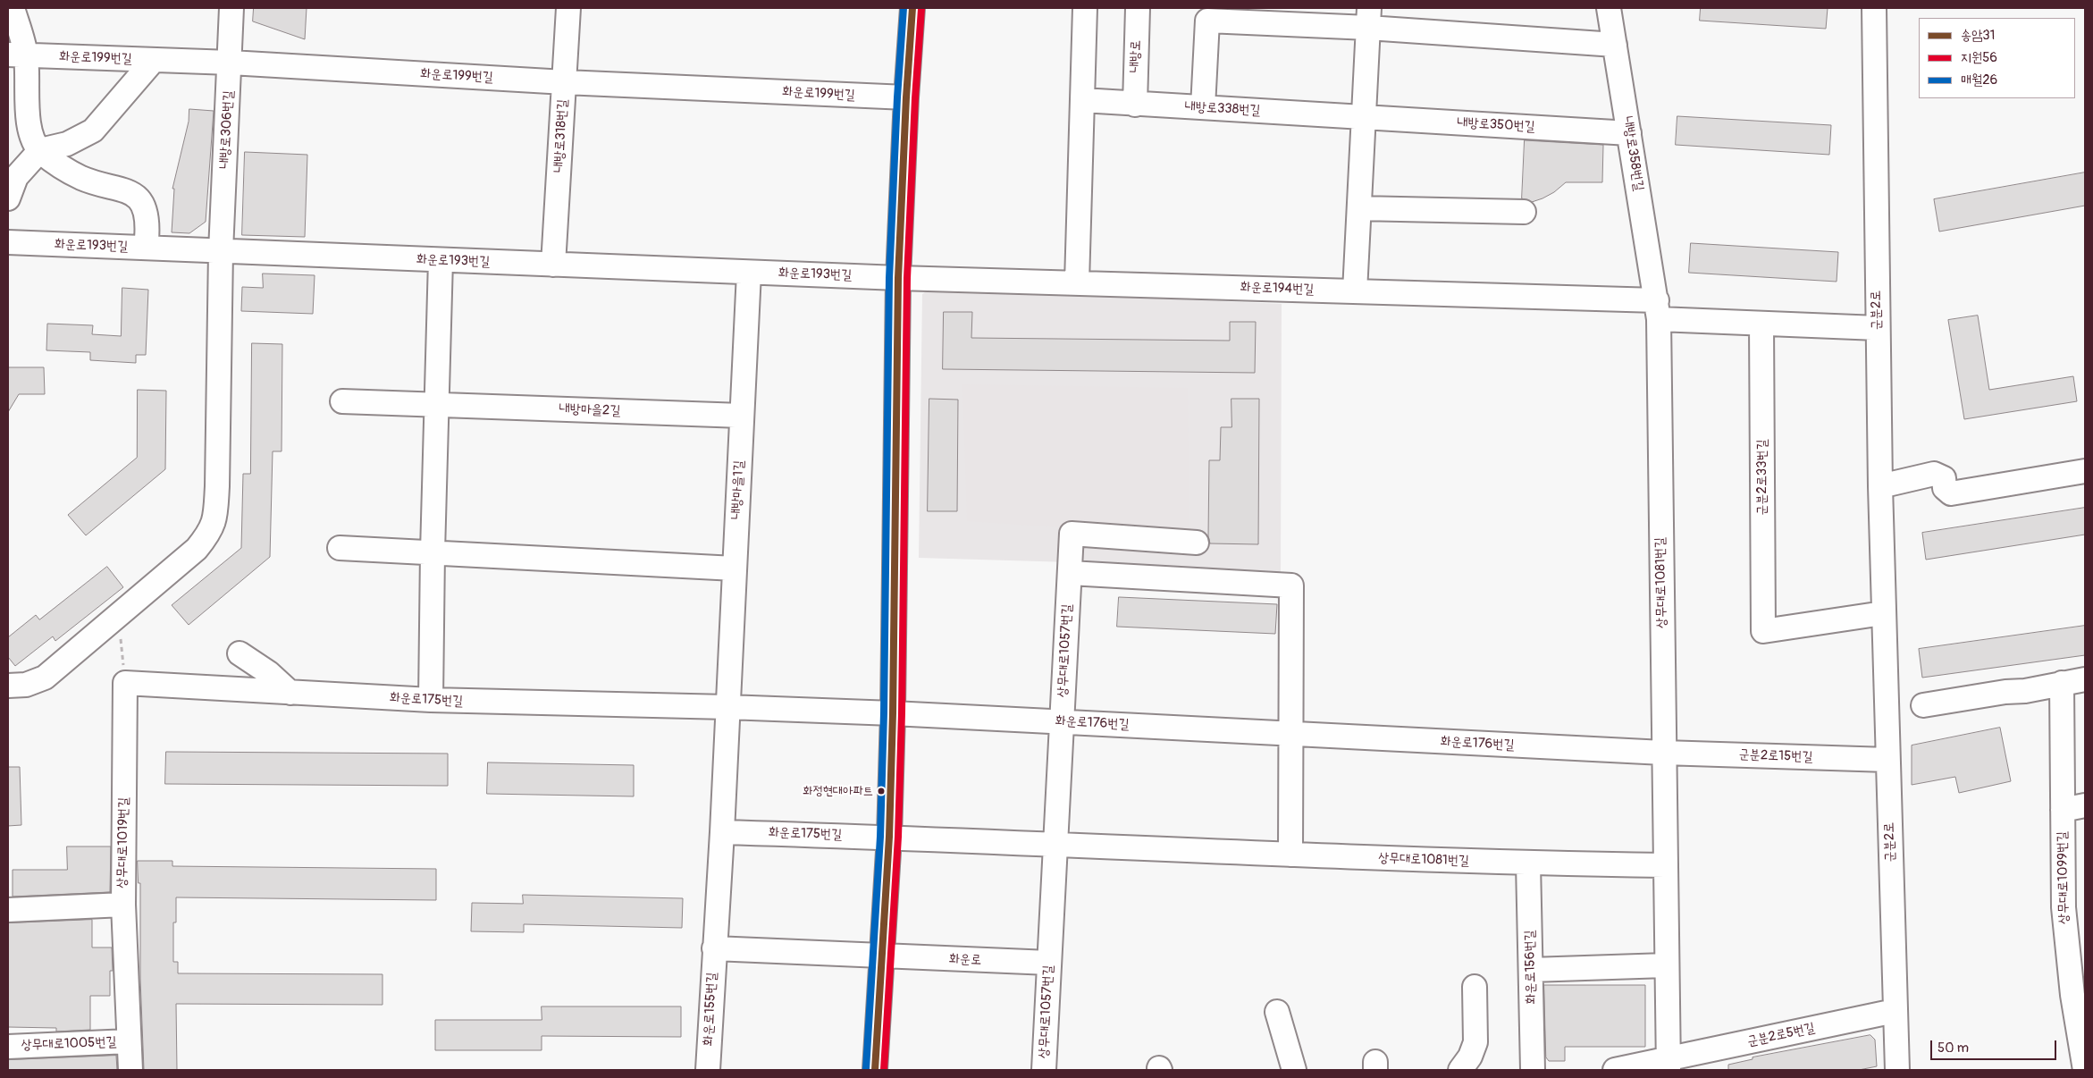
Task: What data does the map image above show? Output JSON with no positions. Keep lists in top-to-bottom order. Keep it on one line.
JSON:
{"streets":{"street":["내방로","화운로199번길","내방로338번길","내방로350번길","내방로306번길","내방로318번길","내방로358번길","화운로193번길","화운로194번길","군분2로","내방마을2길","군분2로33번길","내방마을1길","상무대로1081번길","상무대로1057번길","화운로175번길","화운로176번길","군분2로15번길","상무대로1019번길","상무대로1099번길","화운로","화운로156번길","화운로155번길","군분2로5번길","상무대로1005번길"]},"crossings":[["내방로","내방로338번길"],["화운로199번길","내방로306번길"],["화운로199번길","내방로318번길"],["화운로199번길","화운로193번길"],["내방로338번길","내방로350번길"],["내방로350번길","내방로358번길"],["내방로306번길","화운로193번길"],["내방로318번길","화운로193번길"],["내방로358번길","화운로194번길"],["내방로358번길","상무대로1081번길"],["화운로193번길","화운로194번길"],["화운로193번길","내방마을1길"],["화운로194번길","상무대로1081번길"],["군분2로","군분2로33번길"],["군분2로","군분2로15번길"],["군분2로","군분2로5번길"],["내방마을2길","내방마을1길"],["내방마을1길","화운로175번길"],["상무대로1081번길","화운로176번길"],["상무대로1081번길","군분2로15번길"],["상무대로1081번길","화운로156번길"],["상무대로1081번길","군분2로5번길"],["상무대로1057번길","화운로175번길"],["상무대로1057번길","화운로176번길"],["상무대로1057번길","화운로"],["화운로175번길","화운로176번길"],["화운로175번길","상무대로1019번길"],["화운로176번길","군분2로15번길"],["상무대로1019번길","상무대로1005번길"],["화운로","화운로155번길"]],"places":["화정현대아파트"],"lines":["transit line 송암31","transit line 매월26","transit line 지원56"],"legend":["송암31","지원56","매월26"],"scale_bar":"50 m"}
